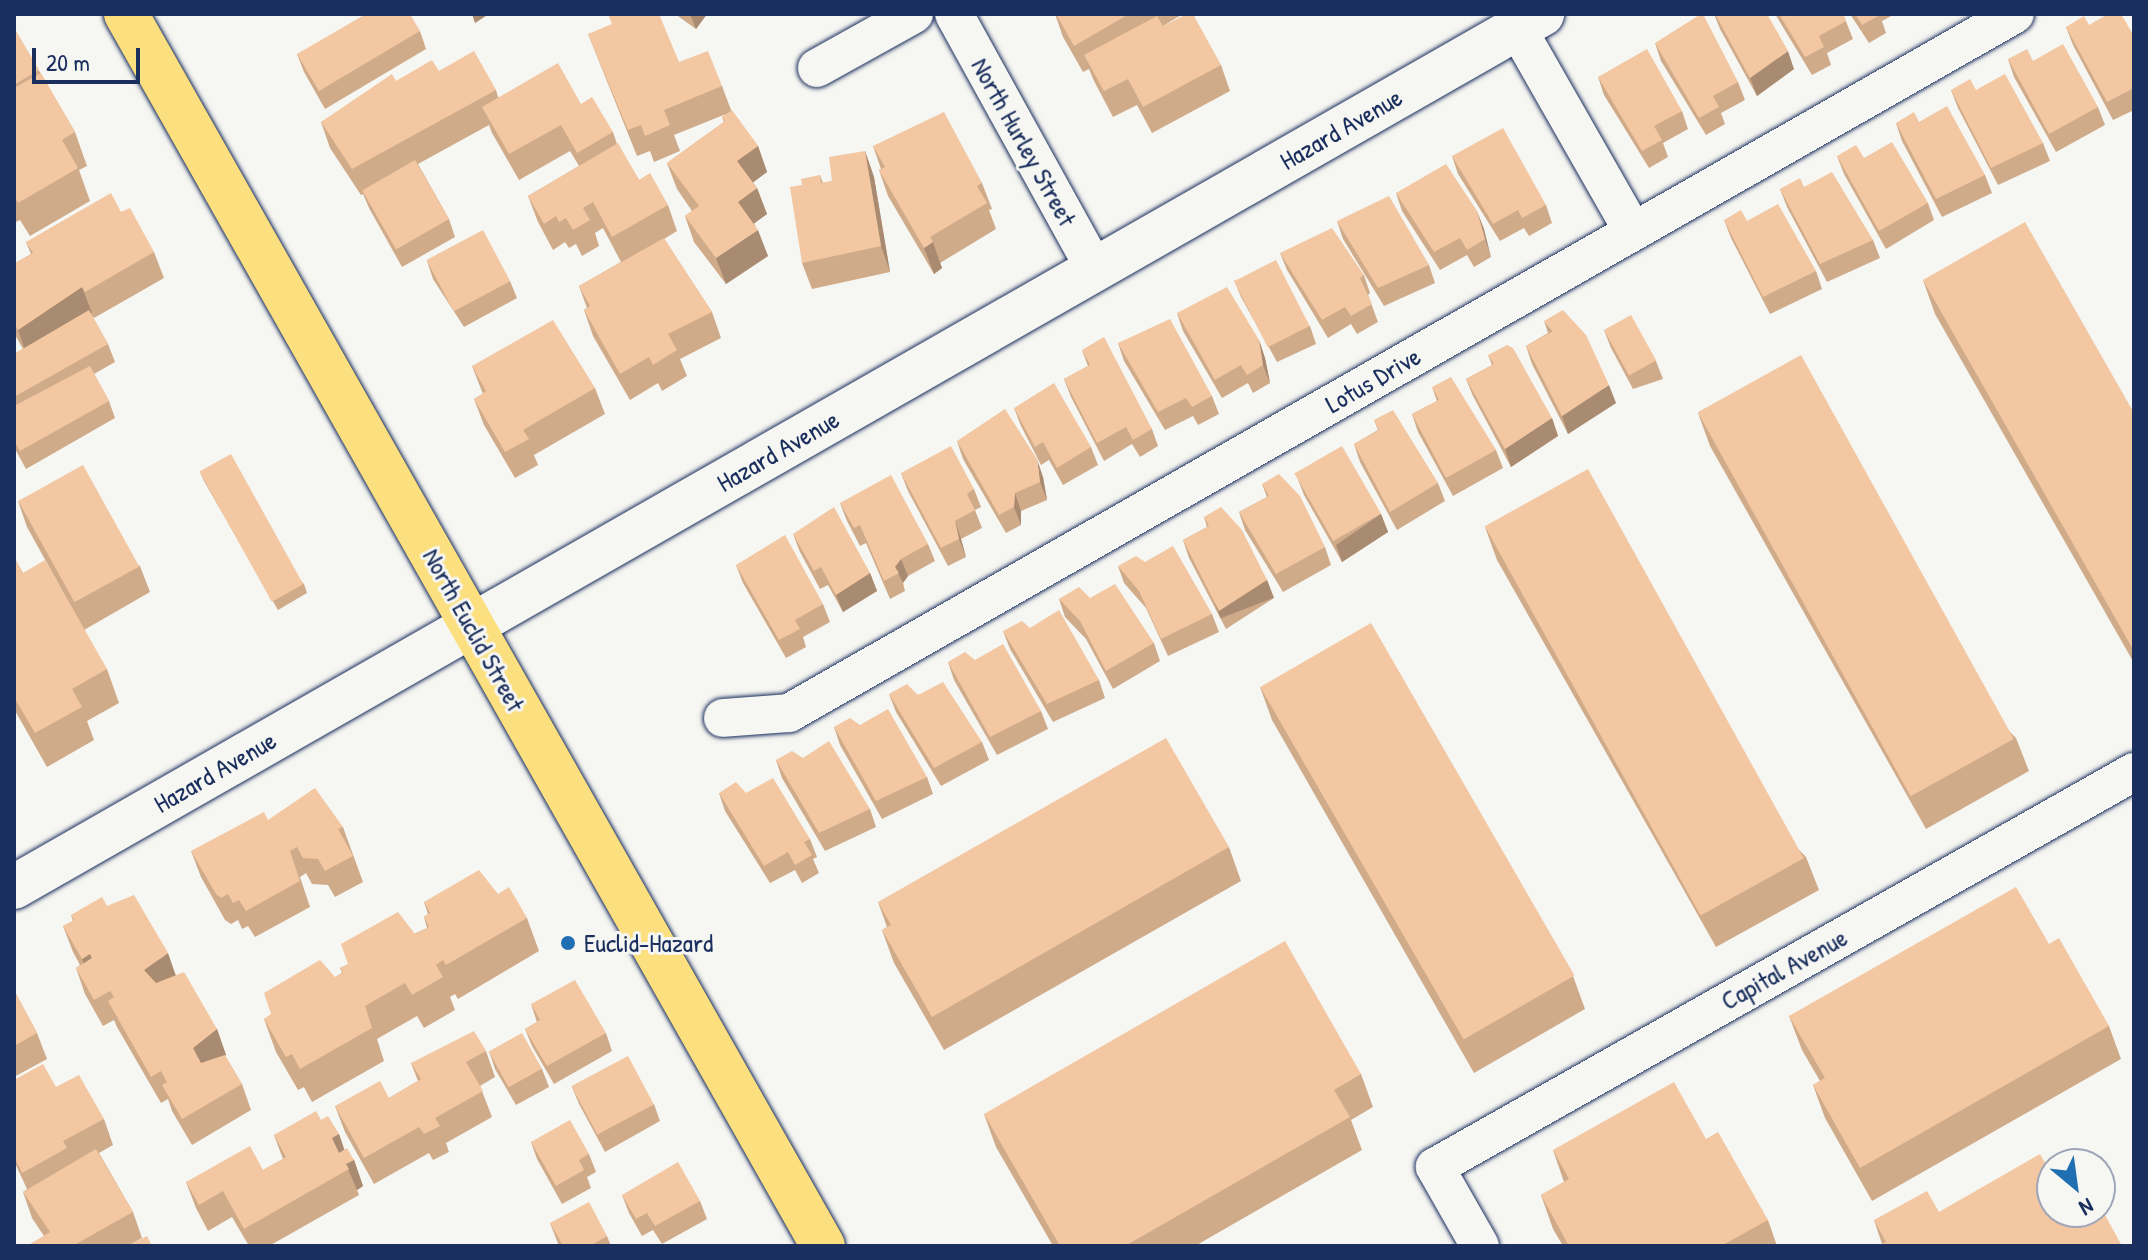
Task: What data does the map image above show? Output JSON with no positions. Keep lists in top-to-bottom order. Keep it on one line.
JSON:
{"streets":{"main road":["North Euclid Street"],"street":["Hazard Avenue","North Hurley Street","Lotus Drive","Capital Avenue"]},"crossings":[["Hazard Avenue","North Hurley Street"],["Hazard Avenue","North Euclid Street"]],"places":["Euclid-Hazard"],"scale_bar":"20 m","north":"bottom right"}
